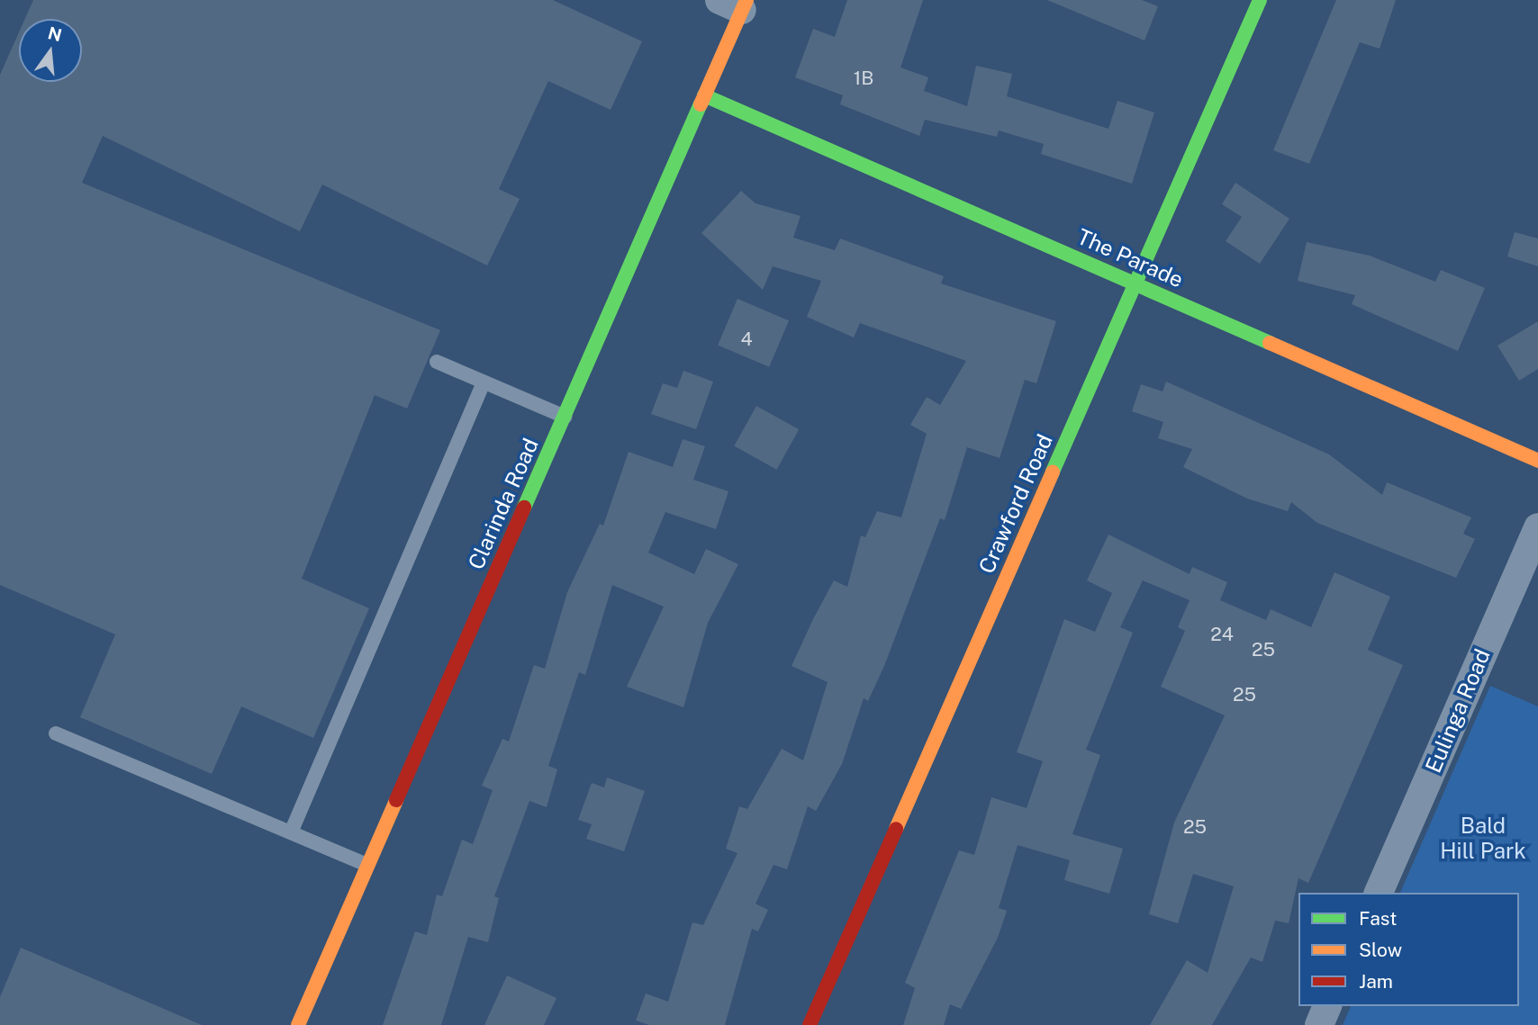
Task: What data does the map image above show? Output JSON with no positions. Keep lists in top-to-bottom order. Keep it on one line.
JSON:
{"streets":{"street":["The Parade","Clarinda Road","Crawford Road","Eulinga Road"]},"crossings":[["The Parade","Clarinda Road"],["The Parade","Crawford Road"]],"parks":["Bald Hill Park"],"house_numbers":["1B","4","24","25","25","25"],"legend":["Fast","Slow","Jam"],"north":"top"}
